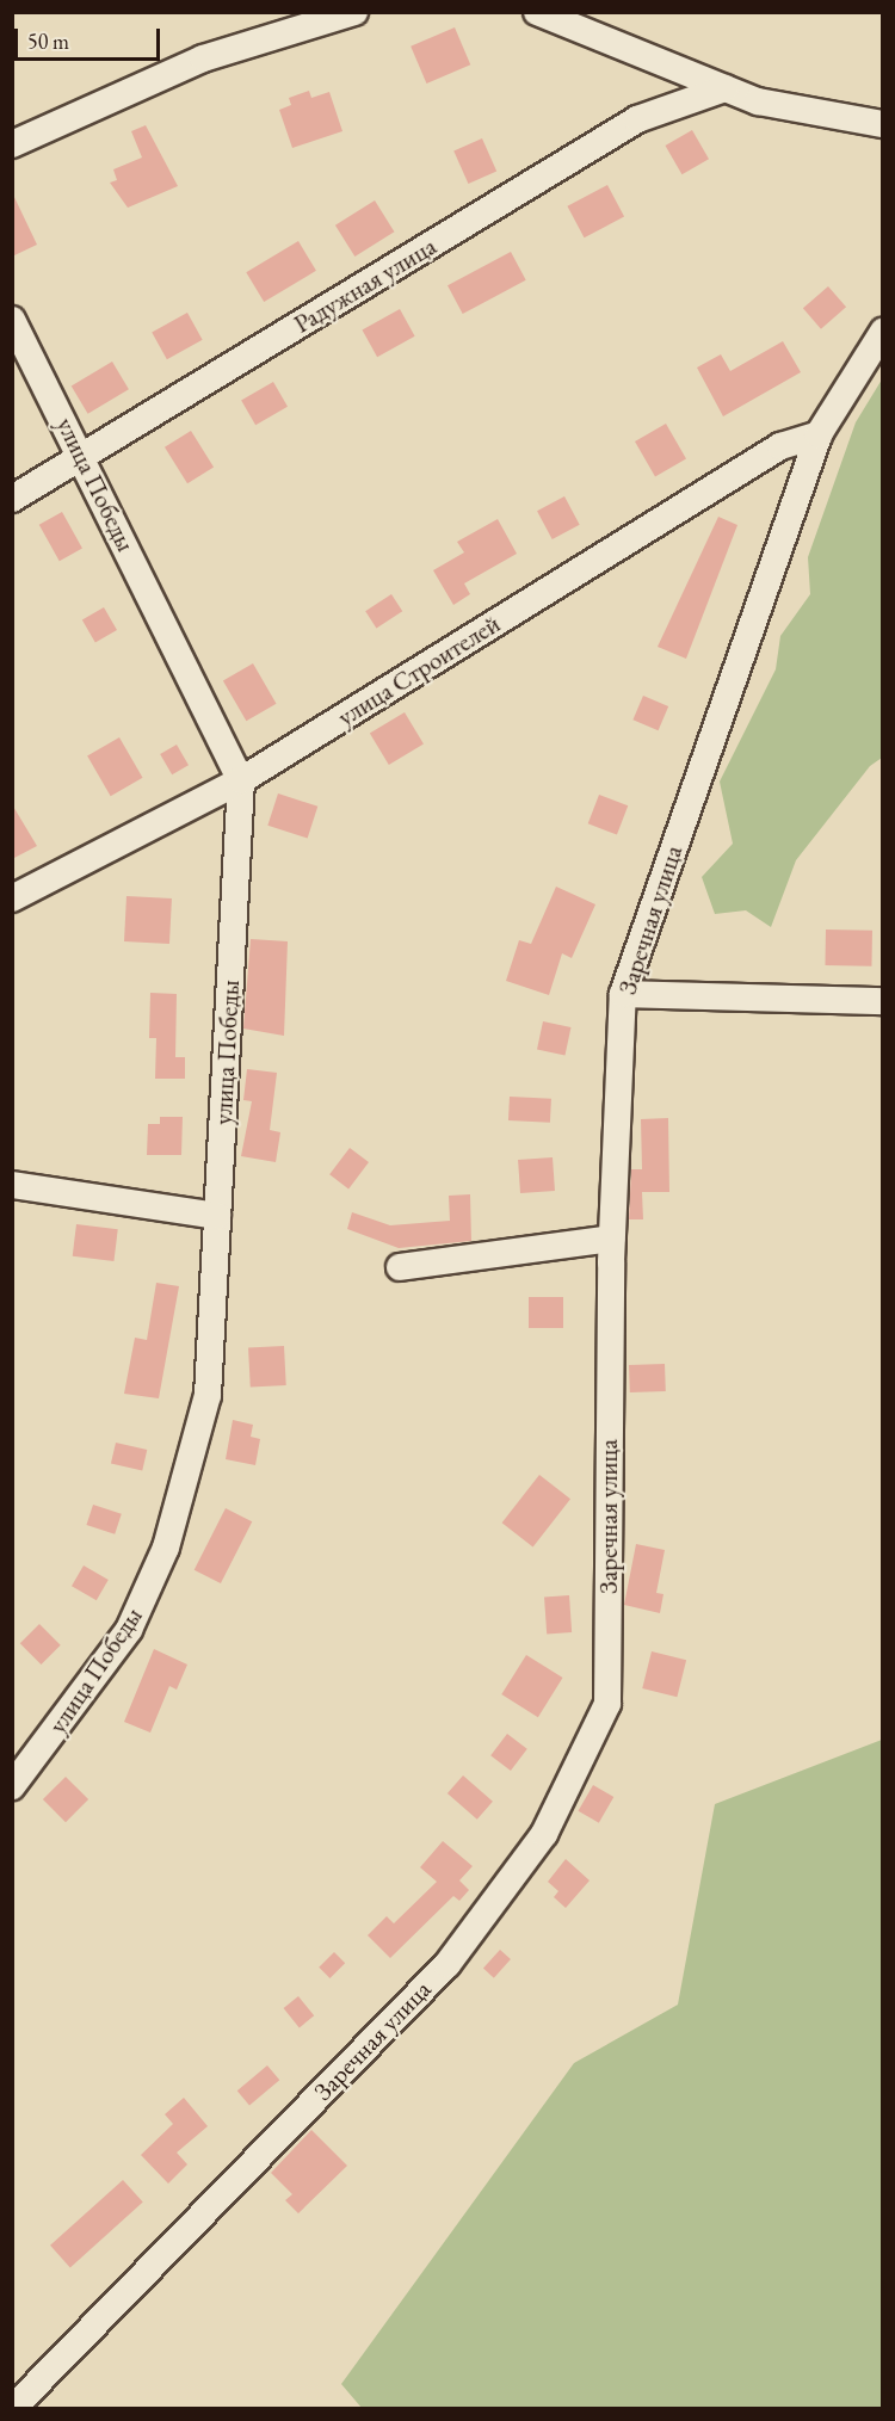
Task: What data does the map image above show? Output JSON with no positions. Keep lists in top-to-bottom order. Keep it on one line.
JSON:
{"streets":{"street":["Радужная улица","улица Победы","улица Строителей","Заречная улица"]},"crossings":[["Радужная улица","улица Победы"],["улица Победы","улица Строителей"],["улица Строителей","Заречная улица"]],"scale_bar":"50 m"}
